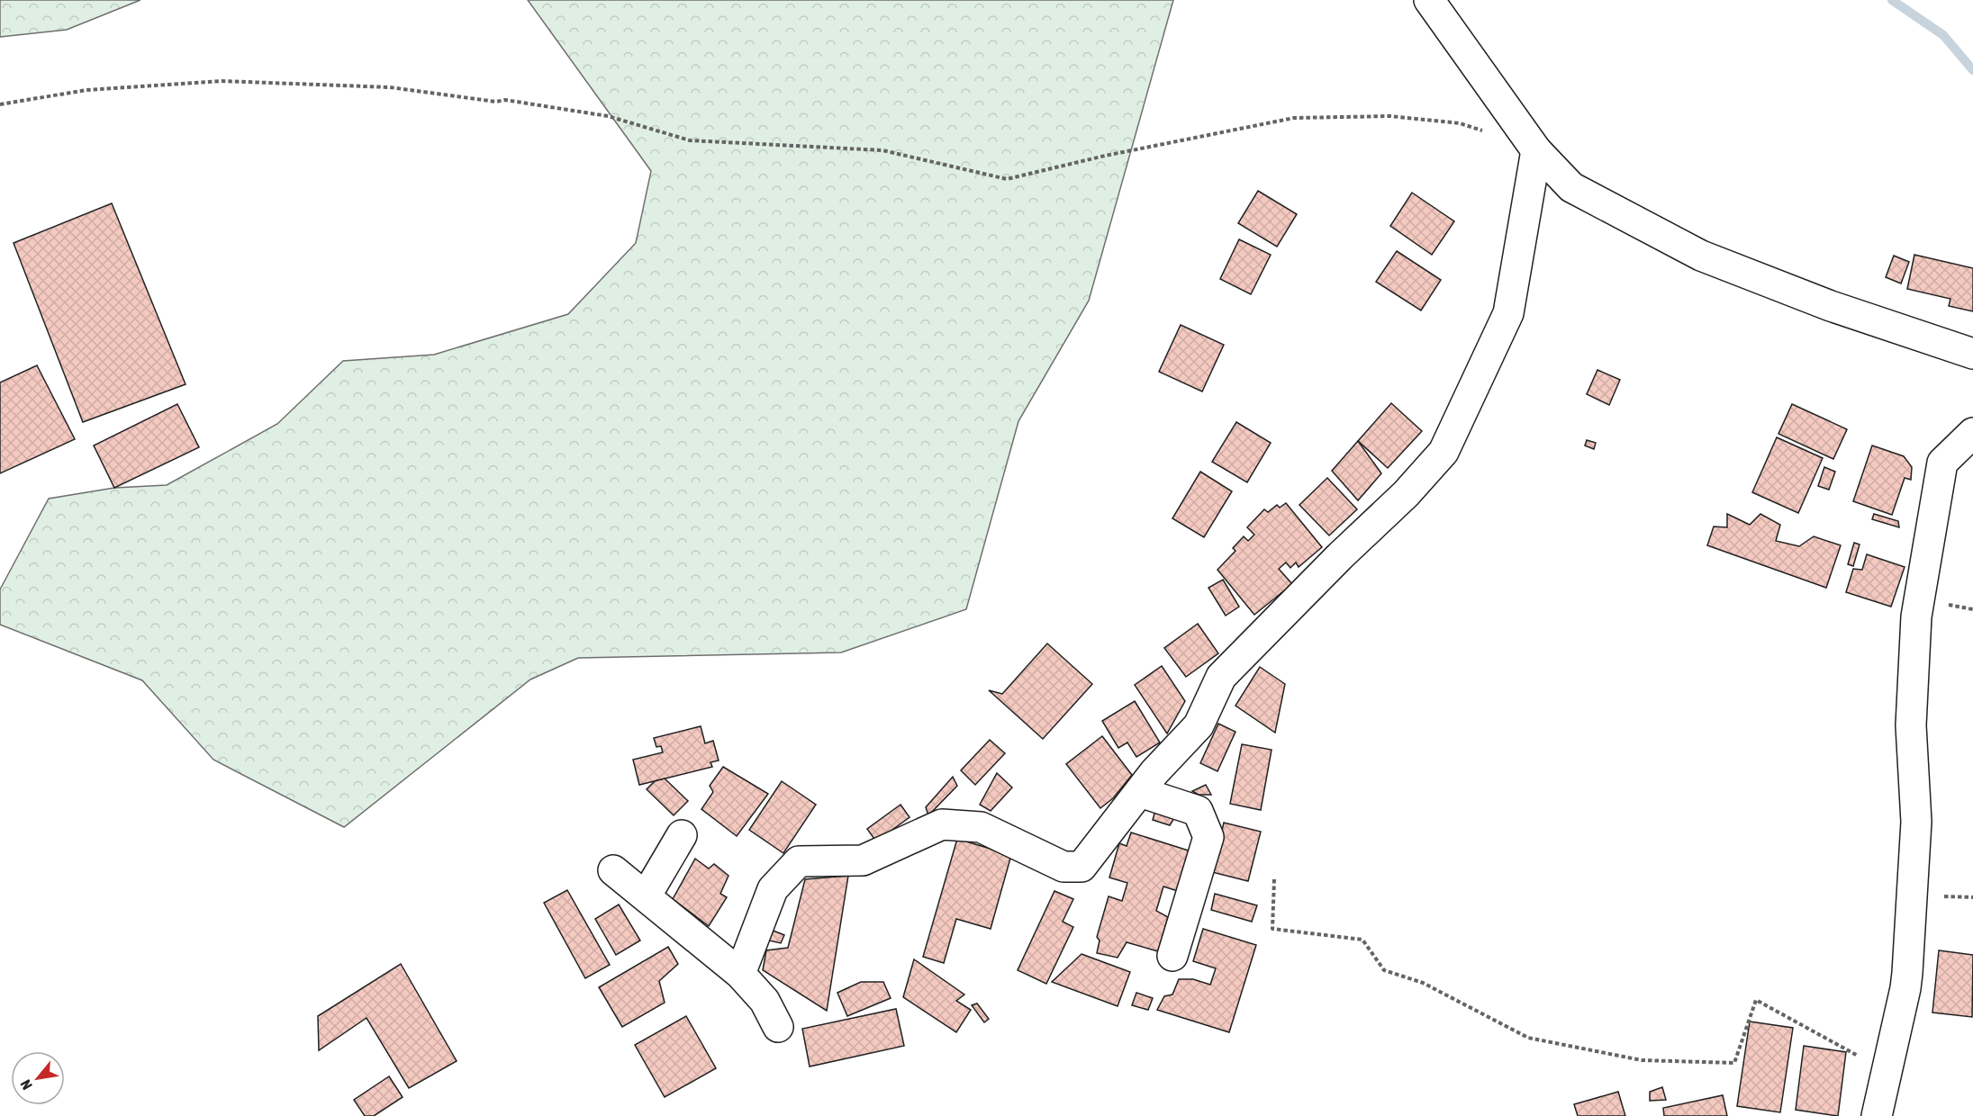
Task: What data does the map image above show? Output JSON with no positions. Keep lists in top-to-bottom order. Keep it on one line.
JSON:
{"north":"bottom left"}
